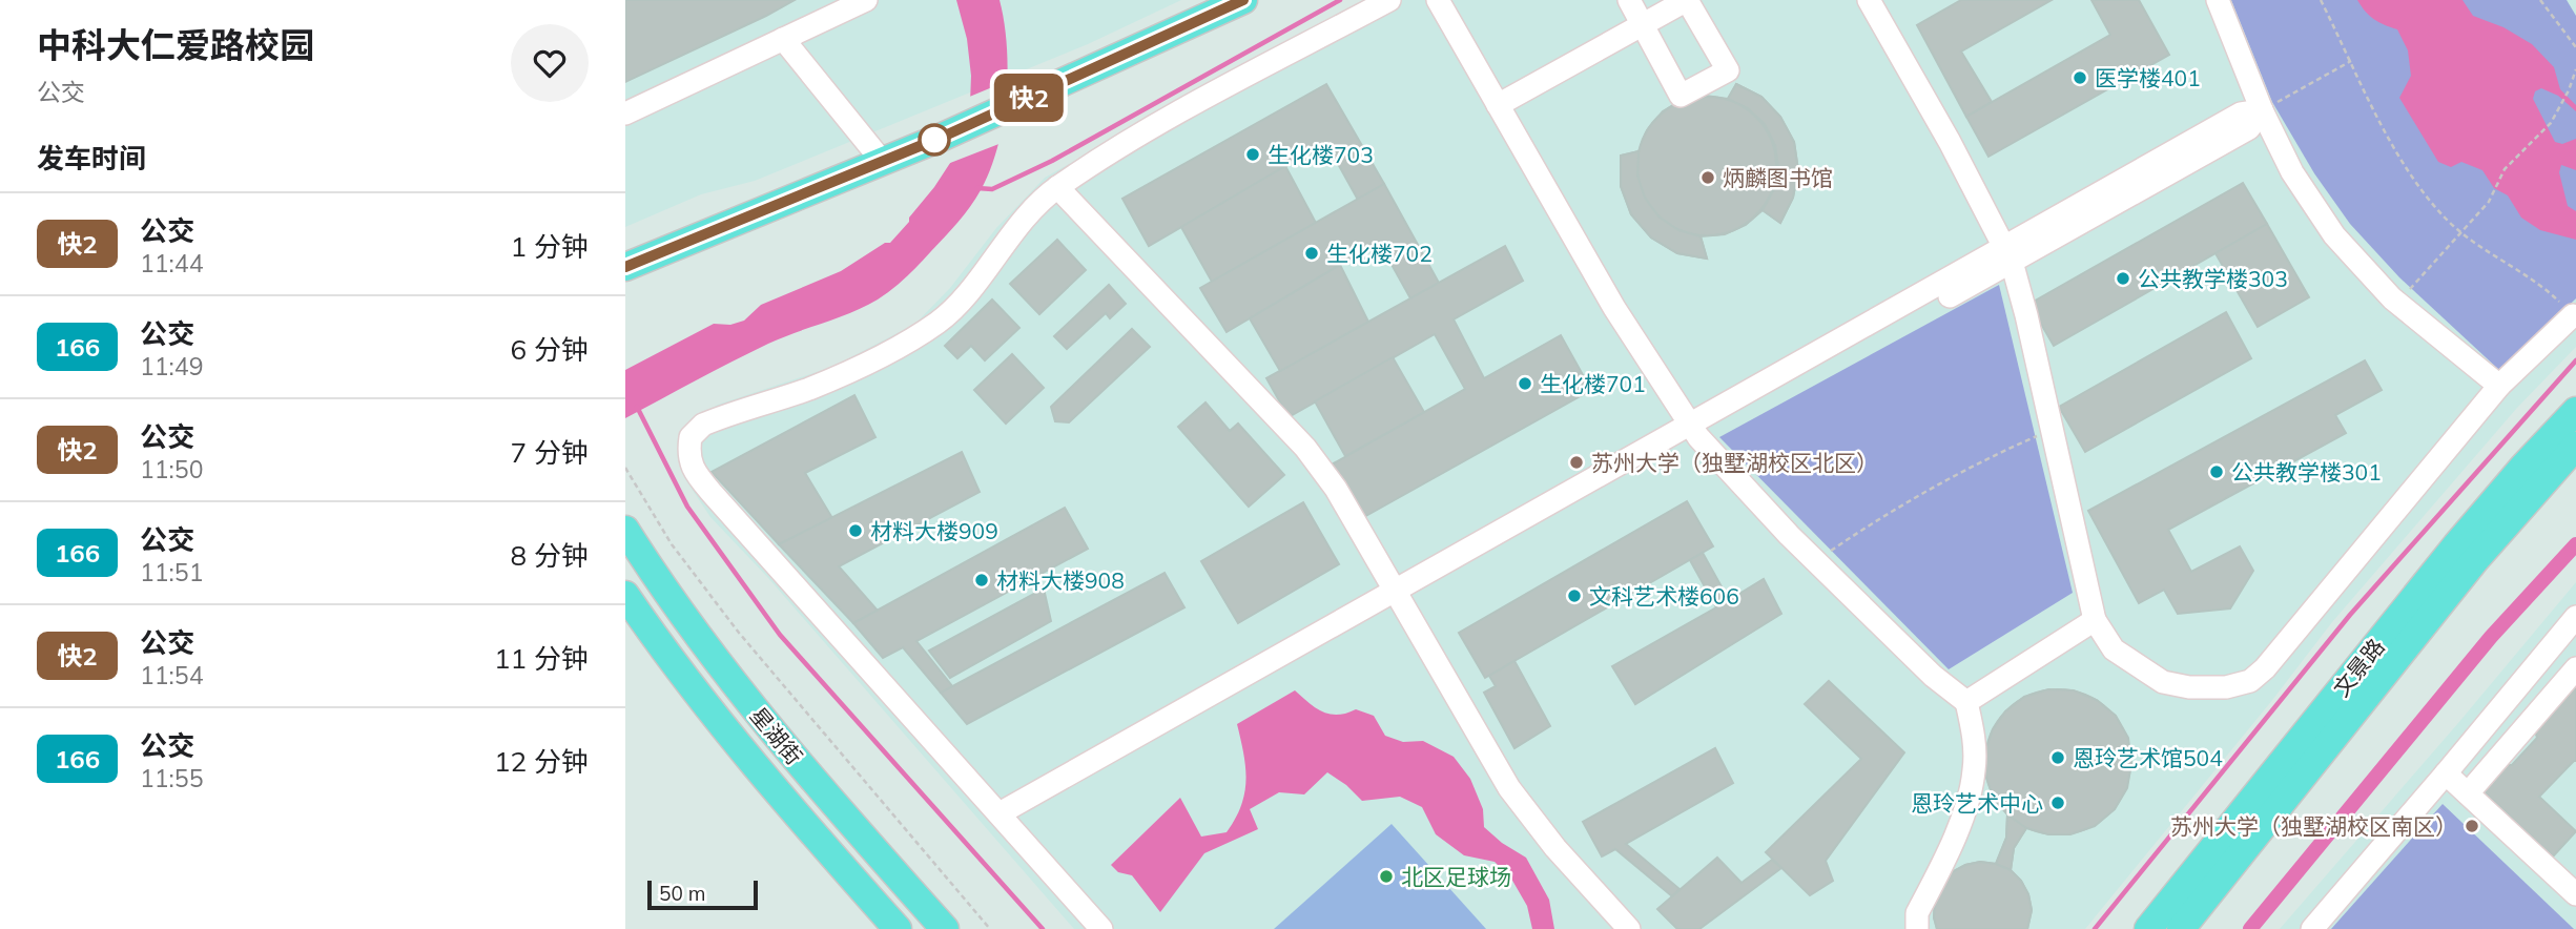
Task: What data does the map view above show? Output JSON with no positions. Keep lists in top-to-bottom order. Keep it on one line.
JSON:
{"streets":{"main road":["文景路","星湖街"]},"places":["医学楼401","生化楼703","炳麟图书馆","生化楼702","公共教学楼303","生化楼701","苏州大学（独墅湖校区北区）","公共教学楼301","材料大楼909","材料大楼908","文科艺术楼606","恩玲艺术馆504","恩玲艺术中心","苏州大学（独墅湖校区南区）","北区足球场"],"lines":["bus line 快2"],"scale_bar":"50 m","page":{"heading":[["中科大仁爱路校园","公交"],"发车时间"],"on_map":"快2","list":[{"mark":"快2","name":"公交","note":"11:44","value":"1 分钟"},{"mark":"166","name":"公交","note":"11:49","value":"6 分钟"},{"mark":"快2","name":"公交","note":"11:50","value":"7 分钟"},{"mark":"166","name":"公交","note":"11:51","value":"8 分钟"},{"mark":"快2","name":"公交","note":"11:54","value":"11 分钟"},{"mark":"166","name":"公交","note":"11:55","value":"12 分钟"}],"scale":"50 m"}}
